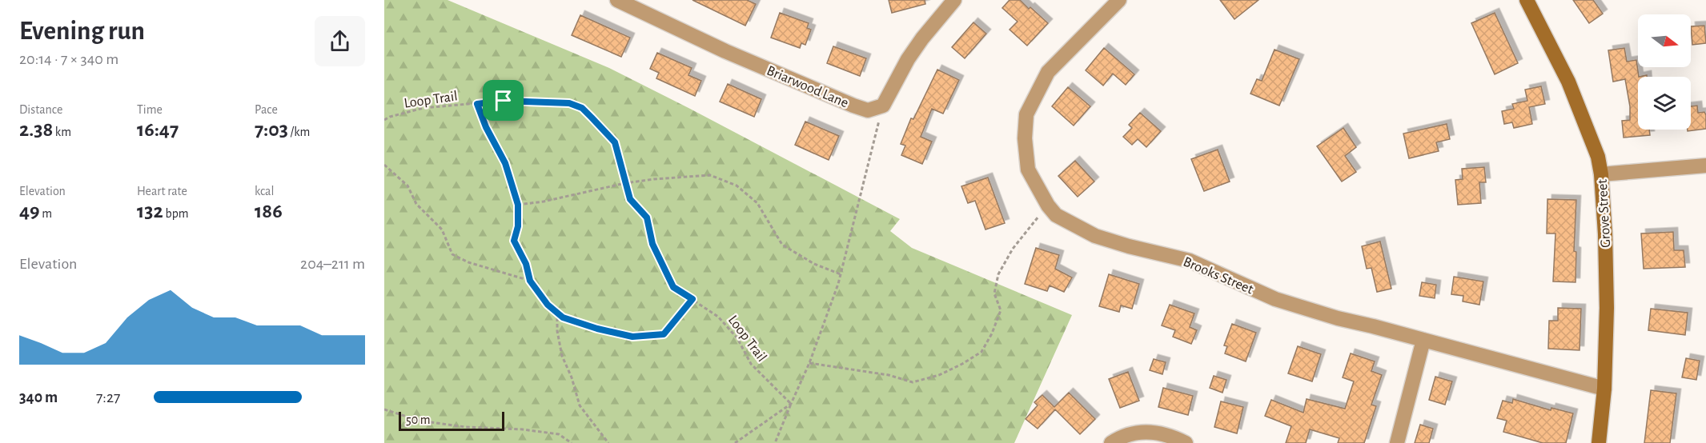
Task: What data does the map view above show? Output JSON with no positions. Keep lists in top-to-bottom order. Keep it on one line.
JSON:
{"streets":{"street":["Briarwood Lane","Grove Street","Brooks Street"],"path":["Loop Trail"]},"crossings":[["Grove Street","Brooks Street"]],"scale_bar":"50 m","north":"right","page":{"heading":["Evening run","20:14 · 7 × 340 m"],"stats":[["Distance","2.38 km"],["Time","16:47"],["Pace","7:03 /km"],["Elevation","49 m"],["Heart rate","132 bpm"],["kcal","186"]],"chart":["Elevation","204–211 m"],"list":[{"name":"340 m","note":"7:27"}],"scale":"50 m"}}
